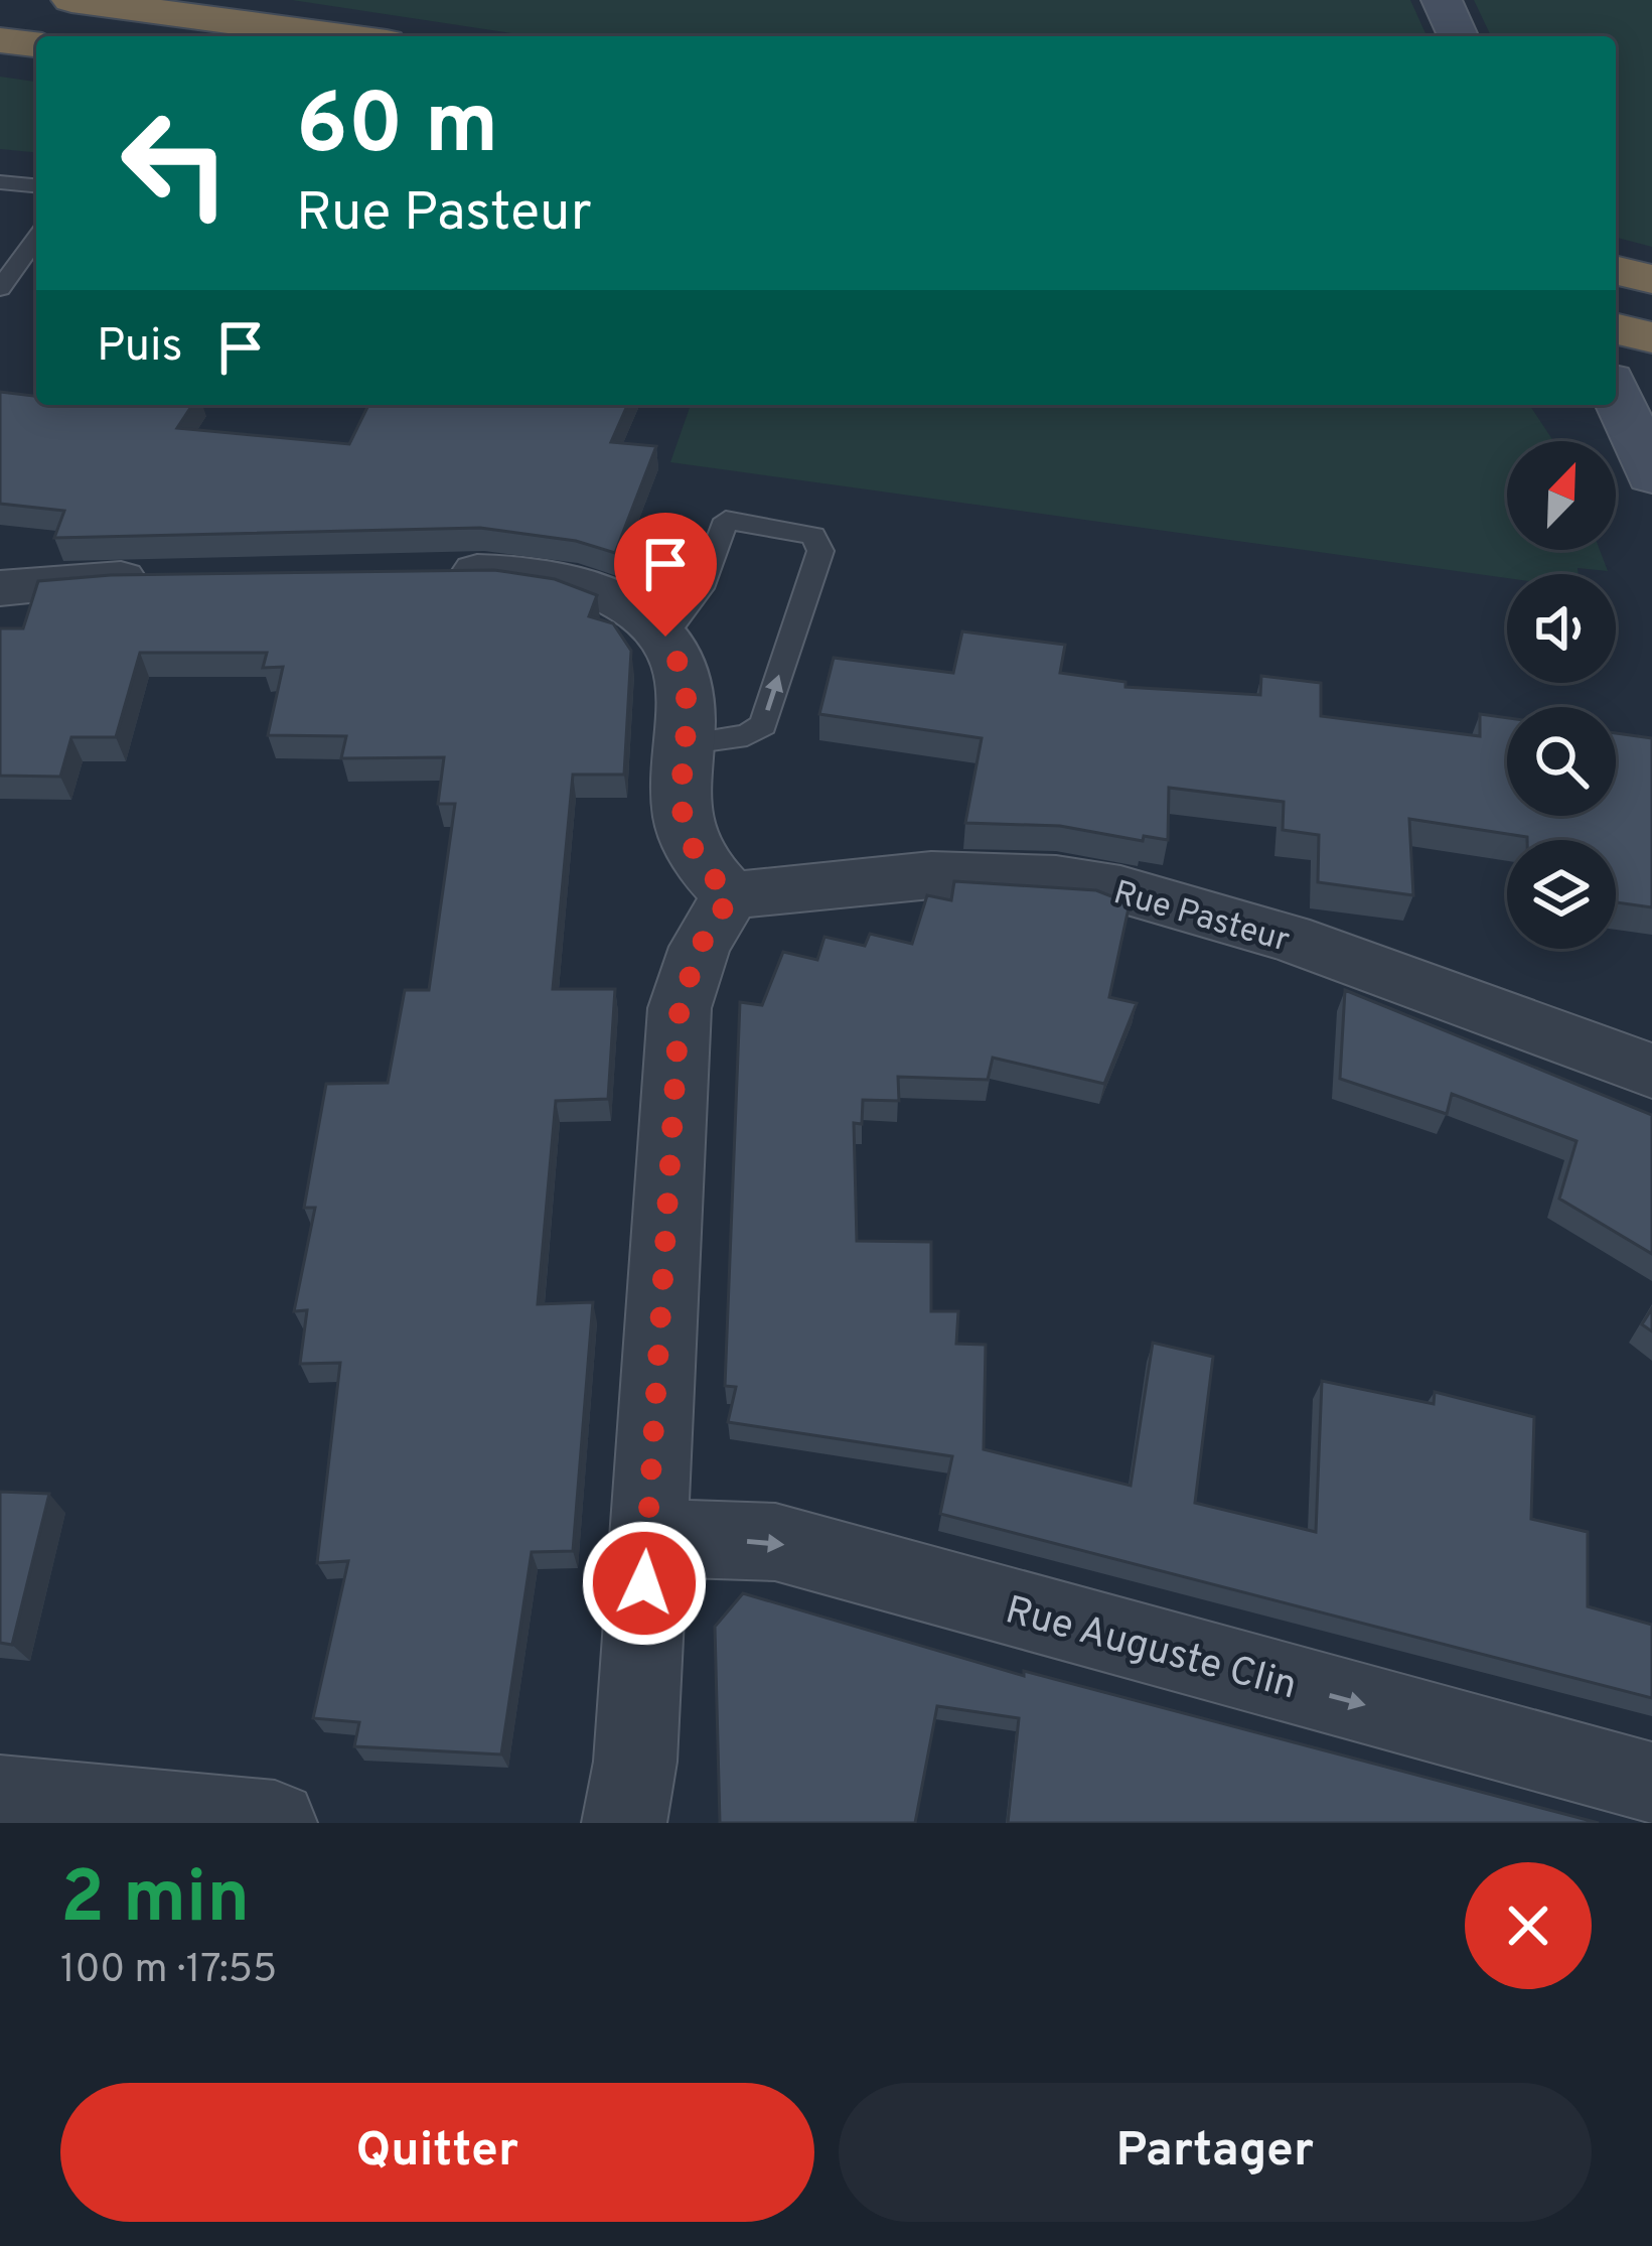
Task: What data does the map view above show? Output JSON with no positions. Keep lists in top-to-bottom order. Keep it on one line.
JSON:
{"streets":{"street":["Rue Pasteur","Rue Auguste Clin"]},"one_way":["Rue Auguste Clin"],"north":"top right","page":{"turn":["60 m","Rue Pasteur"],"then":"Puis","heading":["2 min","100 m · 17:55"],"buttons":["Quitter","Partager"]}}
